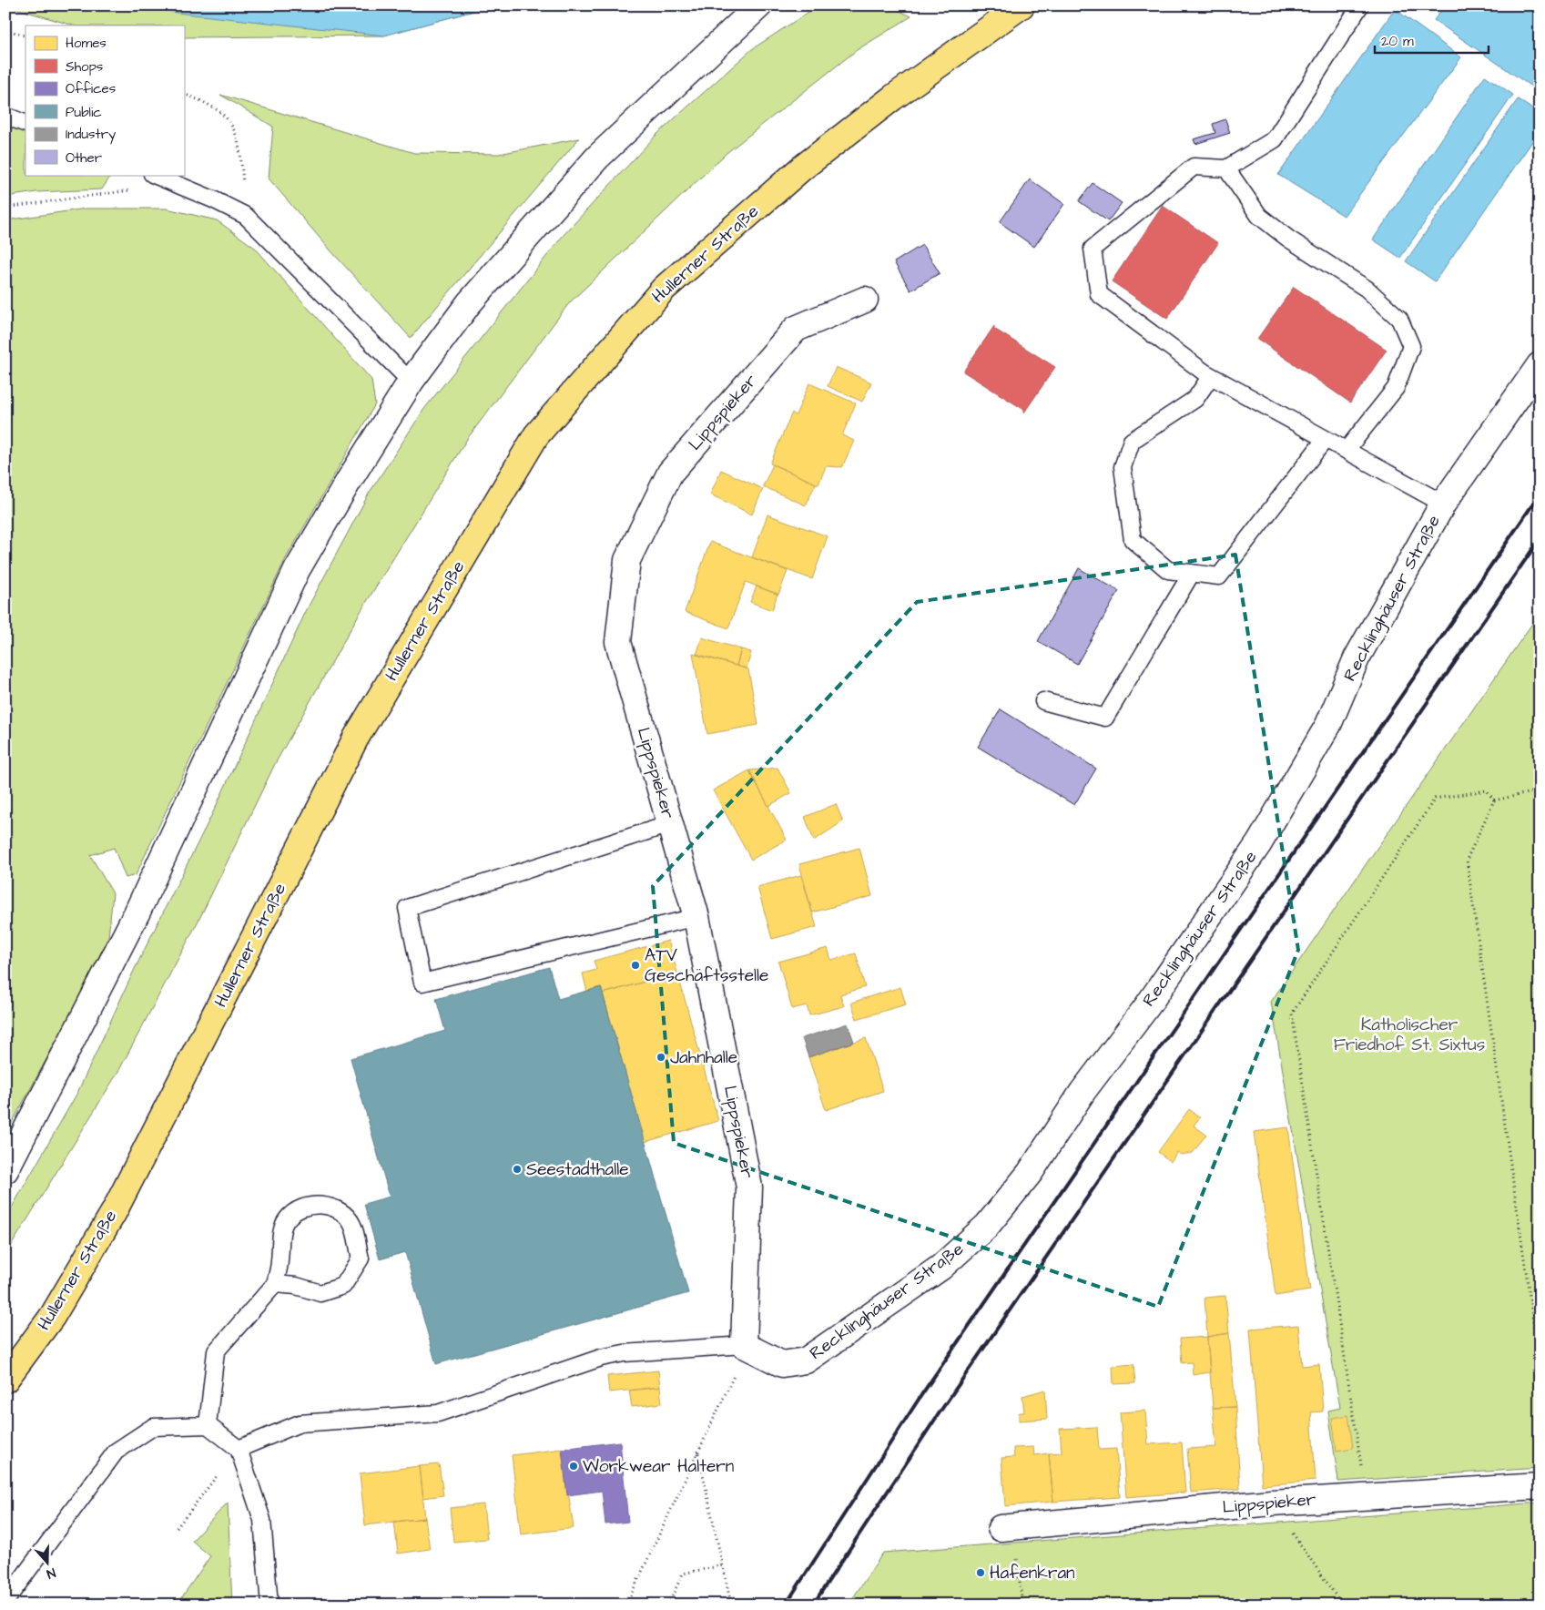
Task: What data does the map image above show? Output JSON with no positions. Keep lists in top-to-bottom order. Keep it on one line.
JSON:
{"streets":{"main road":["Hullerner Straße"],"street":["Lippspieker","Recklinghäuser Straße"]},"crossings":[["Lippspieker","Recklinghäuser Straße"]],"parks":["Katholischer Friedhof St. Sixtus"],"places":["ATV Geschäftsstelle","Jahnhalle","Seestadthalle","Workwear Haltern","Hafenkran"],"legend":["Homes","Shops","Offices","Public","Industry","Other"],"scale_bar":"20 m","north":"bottom"}
